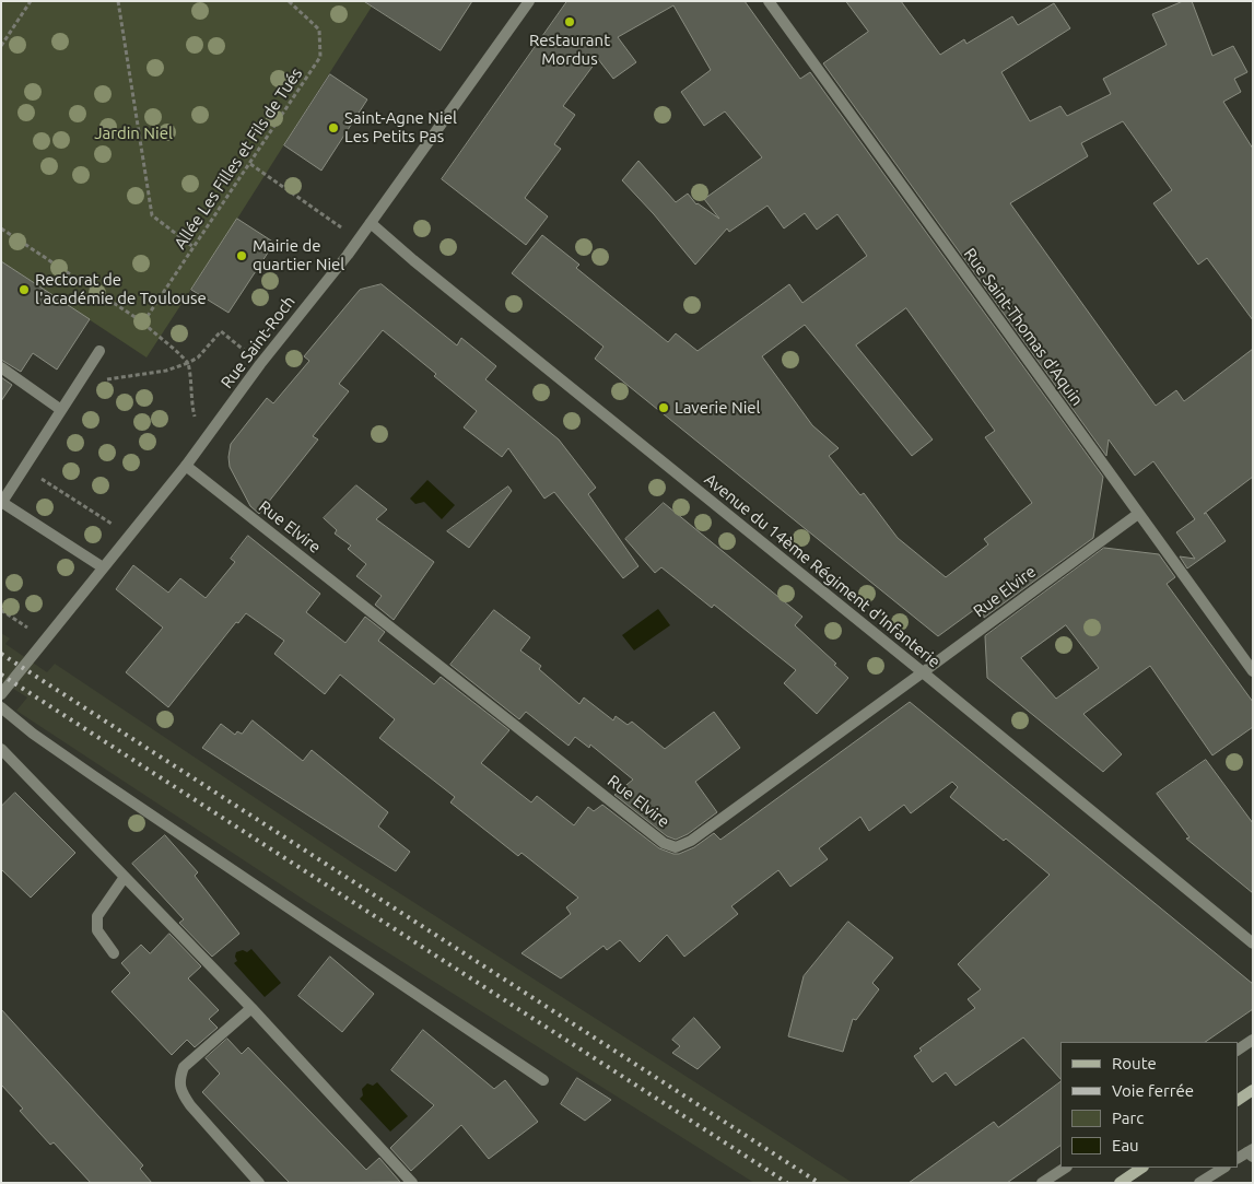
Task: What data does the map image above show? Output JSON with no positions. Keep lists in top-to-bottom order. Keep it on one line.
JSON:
{"streets":{"street":["Rue Saint-Thomas d'Aquin","Rue Saint-Roch","Rue Elvire","Avenue du 14ème Régiment d'Infanterie"],"path":["Allée Les Filles et Fils de Tués"]},"crossings":[["Rue Saint-Thomas d'Aquin","Rue Elvire"],["Rue Saint-Roch","Rue Elvire"],["Rue Saint-Roch","Avenue du 14ème Régiment d'Infanterie"],["Rue Elvire","Avenue du 14ème Régiment d'Infanterie"]],"parks":["Jardin Niel"],"places":["Restaurant Mordus","Saint-Agne Niel Les Petits Pas","Mairie de quartier Niel","Rectorat de l'académie de Toulouse","Laverie Niel"],"legend":["Route","Voie ferrée","Parc","Eau"]}
